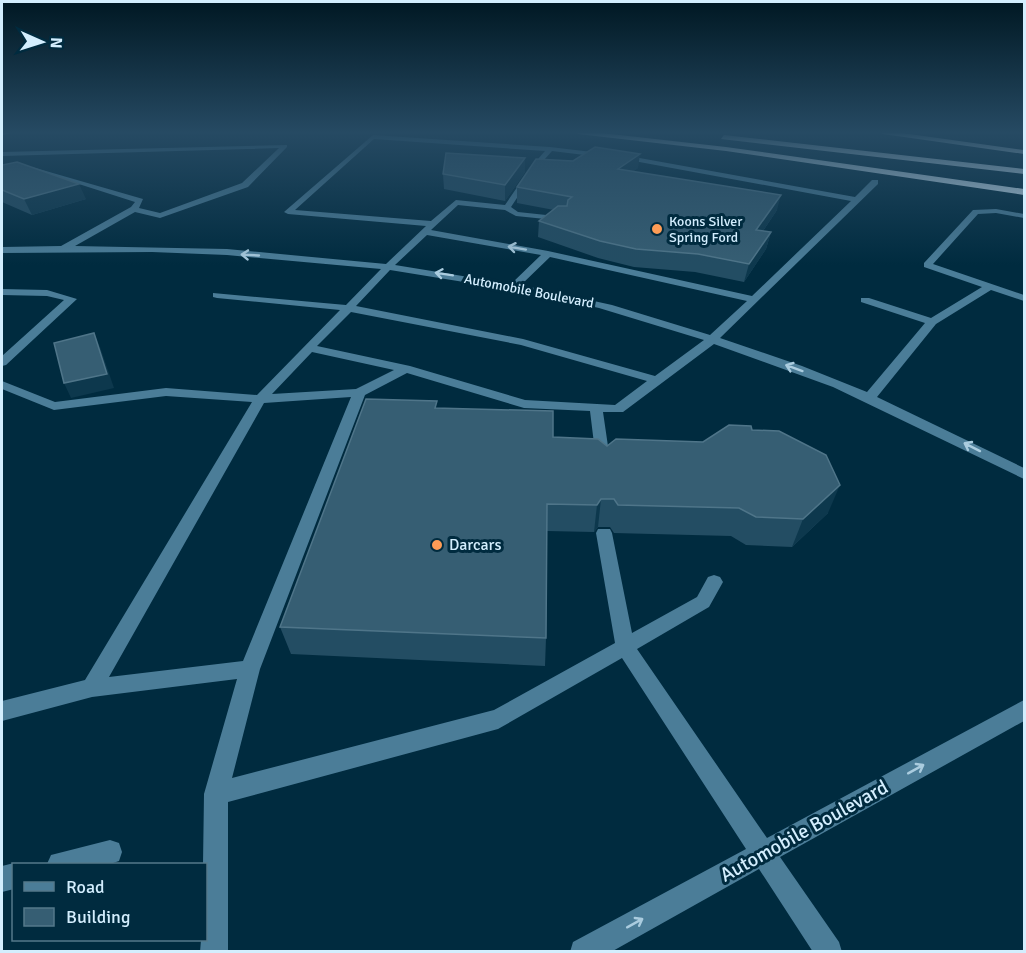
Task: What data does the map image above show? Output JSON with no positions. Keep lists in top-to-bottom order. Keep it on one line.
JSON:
{"streets":{"street":["Automobile Boulevard"]},"places":["Koons Silver Spring Ford","Darcars"],"legend":["Road","Building"],"north":"right"}
